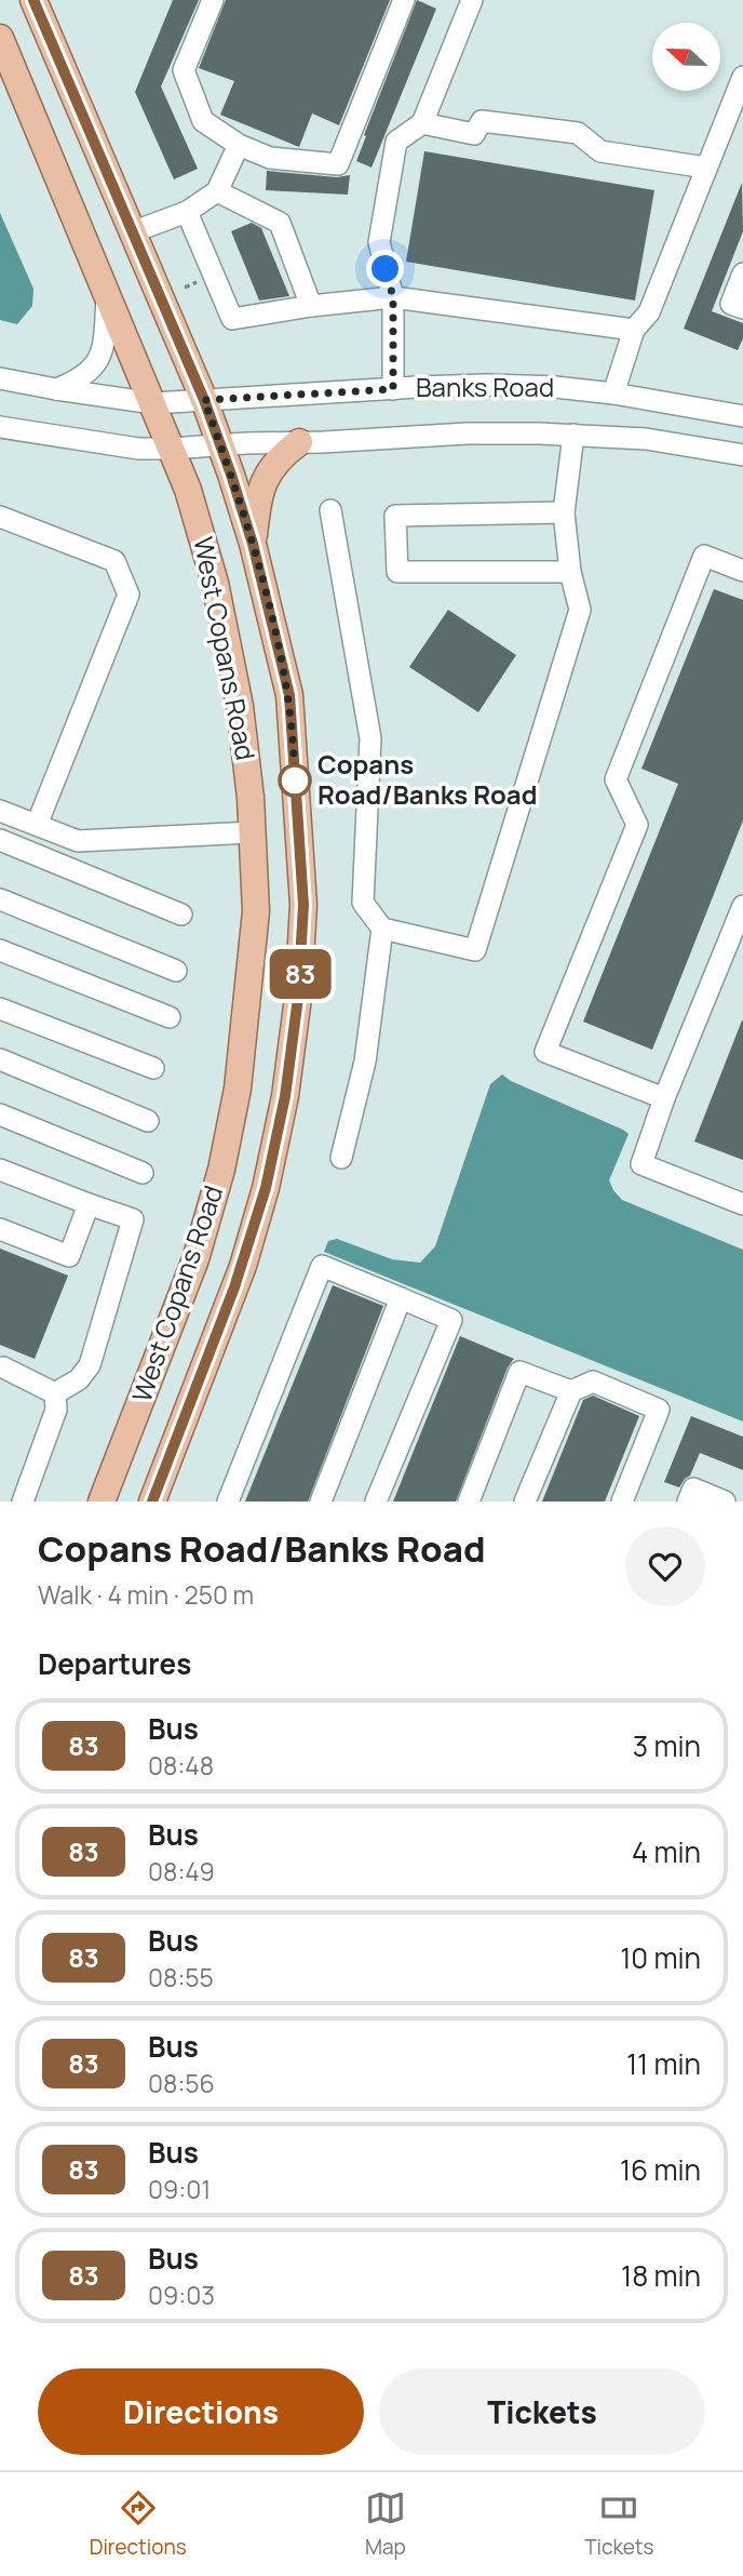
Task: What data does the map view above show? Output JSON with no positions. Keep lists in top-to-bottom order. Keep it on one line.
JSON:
{"streets":{"main road":["West Copans Road"],"street":["Banks Road"]},"crossings":[["Banks Road","West Copans Road"]],"places":["Copans Road/Banks Road"],"lines":["bus line 83"],"north":"left","page":{"on_map":"83","heading":[["Copans Road/Banks Road","Walk · 4 min · 250 m"],"Departures"],"list":[{"mark":"83","name":"Bus","note":"08:48","value":"3 min"},{"mark":"83","name":"Bus","note":"08:49","value":"4 min"},{"mark":"83","name":"Bus","note":"08:55","value":"10 min"},{"mark":"83","name":"Bus","note":"08:56","value":"11 min"},{"mark":"83","name":"Bus","note":"09:01","value":"16 min"},{"mark":"83","name":"Bus","note":"09:03","value":"18 min"}],"buttons":["Directions","Tickets"],"tabs":["Directions","Map","Tickets"]}}
